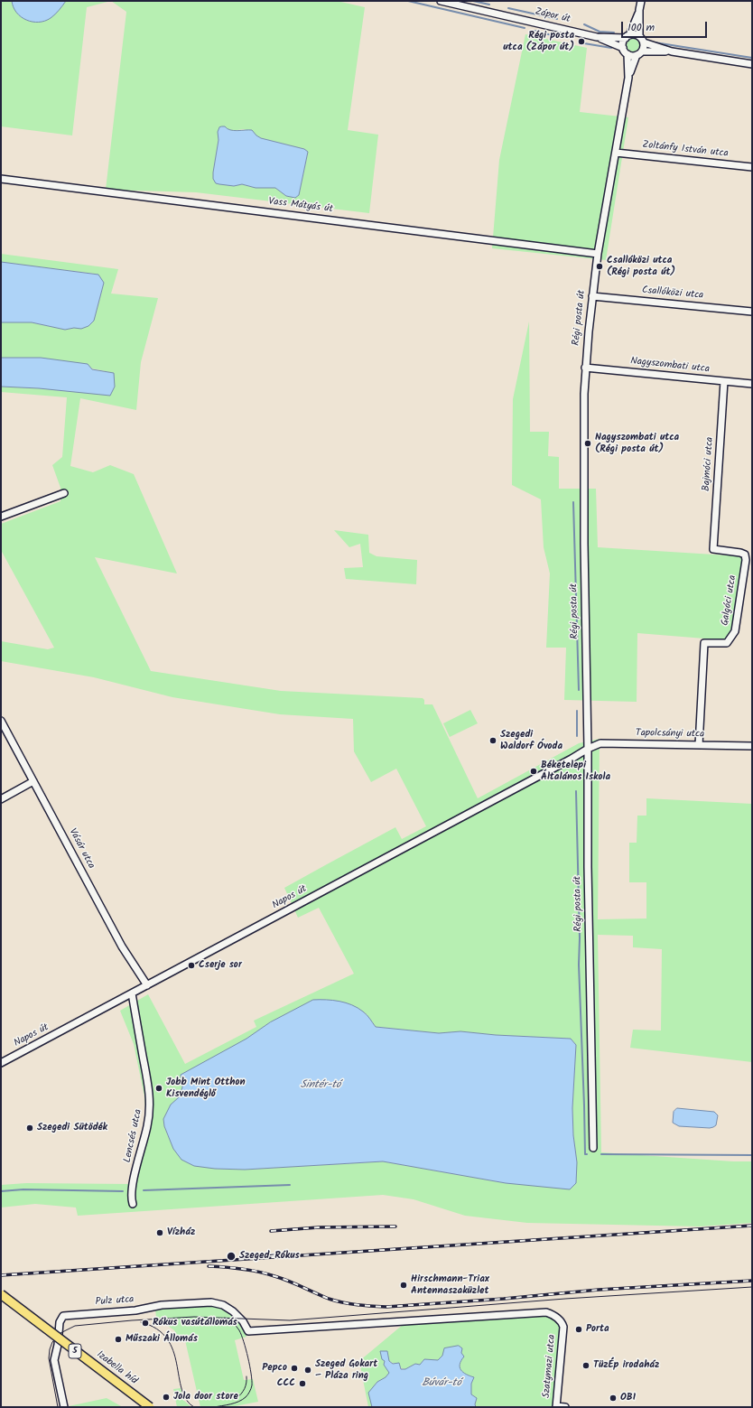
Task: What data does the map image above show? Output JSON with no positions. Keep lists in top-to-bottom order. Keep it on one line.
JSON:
{"streets":{"main road":["5","Izabella híd"],"street":["Zápor út","Zoltánfy István utca","Vass Mátyás út","Csallóközi utca","Régi posta út","Nagyszombati utca","Bajmóci utca","Galgóci utca","Tapolcsányi utca","Vásár utca","Napos út","Lencsés utca","Pulz utca","Szatymazi utca"]},"crossings":[["Zápor út","Régi posta út"],["Zoltánfy István utca","Régi posta út"],["Vass Mátyás út","Régi posta út"],["Csallóközi utca","Régi posta út"],["Régi posta út","Nagyszombati utca"],["Régi posta út","Tapolcsányi utca"],["Régi posta út","Napos út"],["Nagyszombati utca","Bajmóci utca"],["Bajmóci utca","Galgóci utca"],["Galgóci utca","Tapolcsányi utca"],["Tapolcsányi utca","Napos út"],["Vásár utca","Napos út"],["Napos út","Lencsés utca"],["Pulz utca","Szatymazi utca"]],"water":["Sintér-tó","Búvár-tó"],"places":["Régi posta utca (Zápor út)","Csallóközi utca (Régi posta út)","Nagyszombati utca (Régi posta út)","Szegedi Waldorf Óvoda","Béketelepi Általános Iskola","Cserje sor","Jobb Mint Otthon Kisvendéglő","Szegedi Sütödék","Vízház","Szeged-Rókus","Hirschmann-Triax Antennaszaküzlet","Rókus vasútállomás","Porta","Műszaki Állomás","TüzÉp irodaház","Pepco","Szeged Gokart – Pláza ring","CCC","Jola door store","OBI"],"scale_bar":"100 m"}
